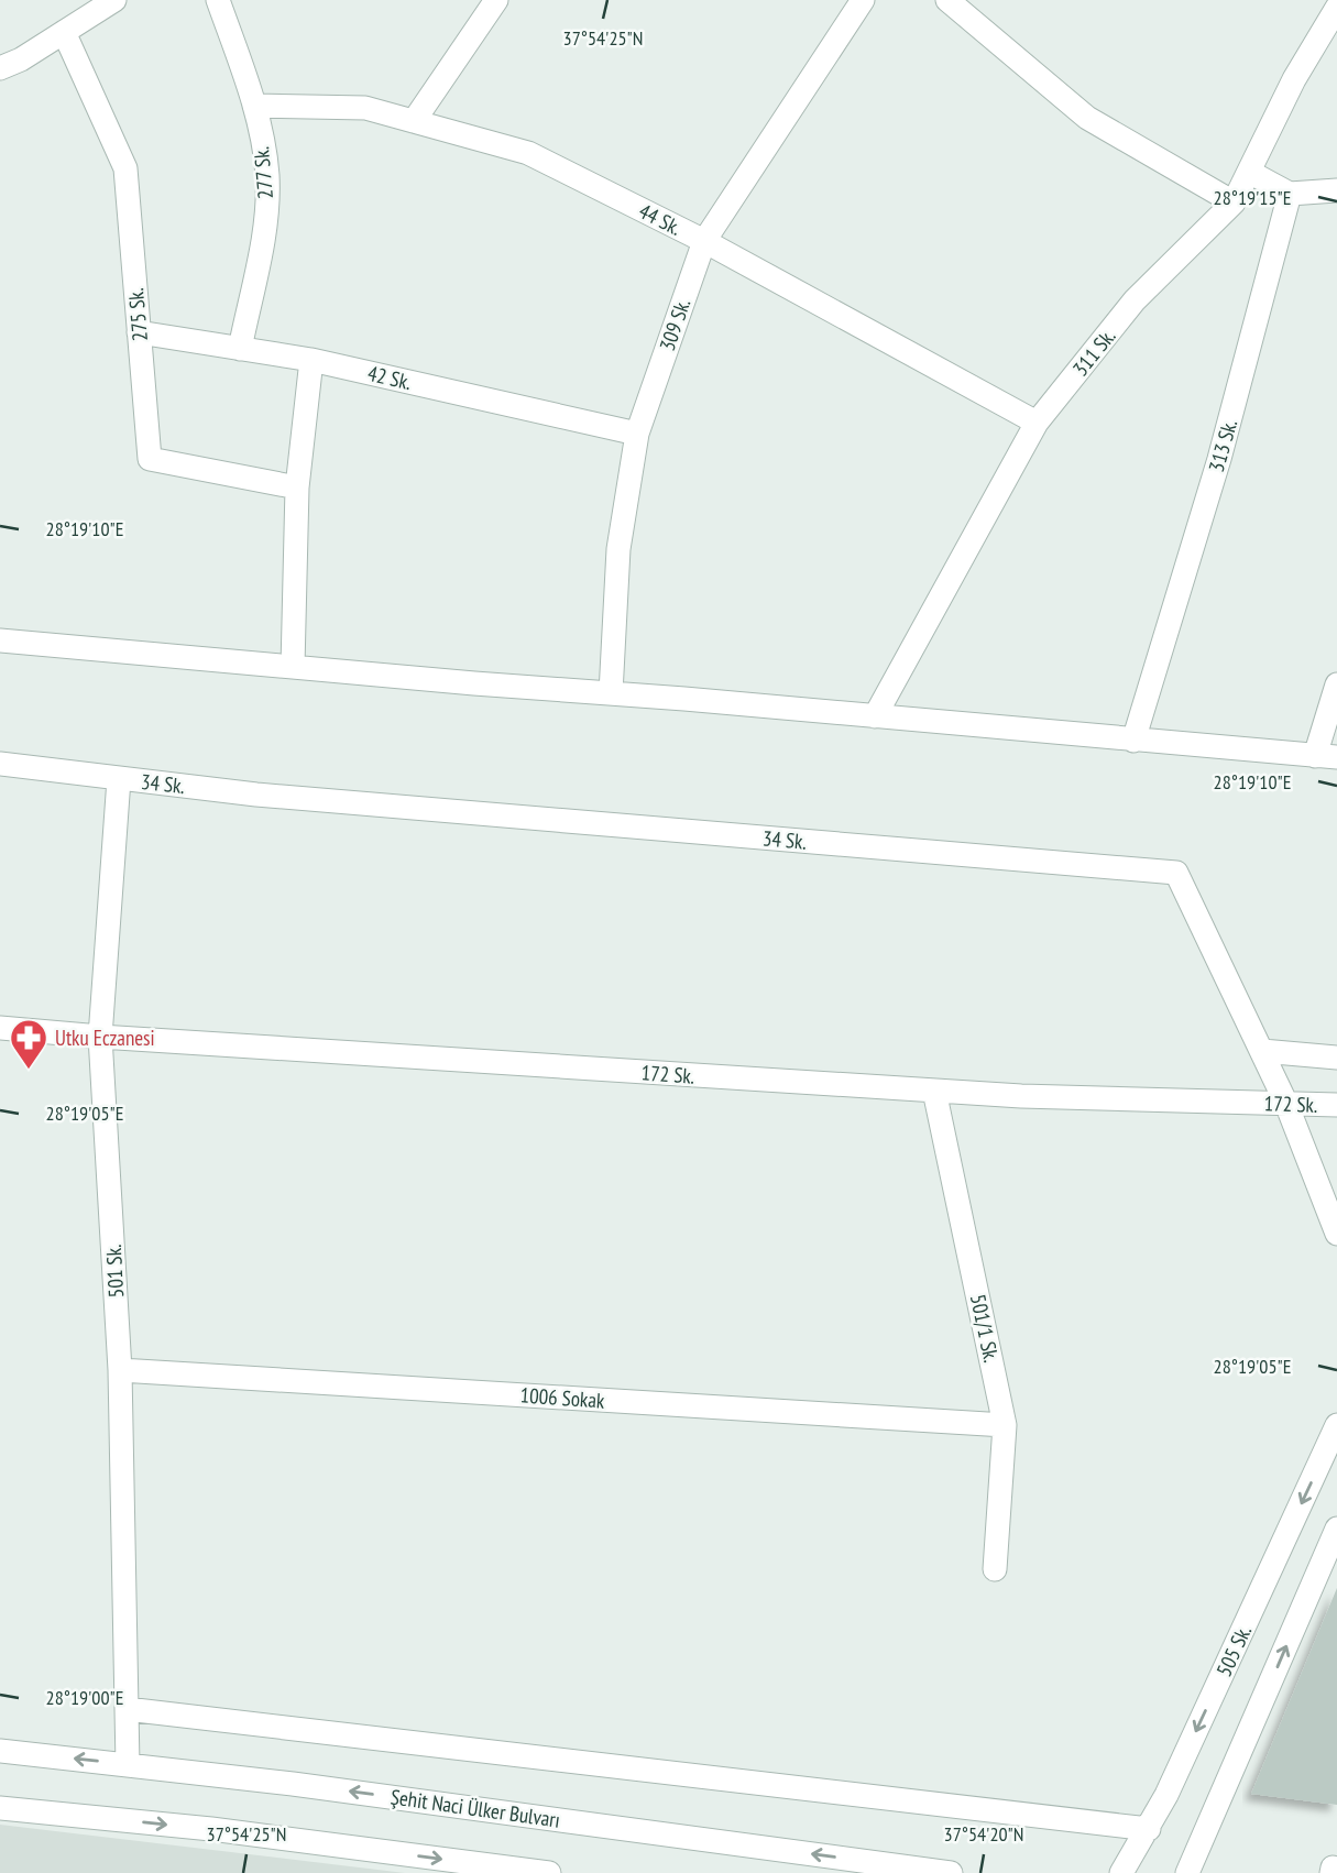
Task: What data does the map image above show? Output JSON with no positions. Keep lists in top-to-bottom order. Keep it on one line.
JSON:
{"streets":{"street":["277 Sk.","44 Sk.","275 Sk.","309 Sk.","311 Sk.","42 Sk.","313 Sk.","34 Sk.","172 Sk.","501 Sk.","501/1 Sk.","1006 Sokak","505 Sk.","Şehit Naci Ülker Bulvarı"]},"crossings":[["277 Sk.","44 Sk."],["277 Sk.","42 Sk."],["44 Sk.","309 Sk."],["44 Sk.","311 Sk."],["275 Sk.","42 Sk."],["309 Sk.","42 Sk."],["34 Sk.","172 Sk."],["34 Sk.","501 Sk."],["172 Sk.","501 Sk."],["172 Sk.","501/1 Sk."],["501 Sk.","1006 Sokak"],["501 Sk.","Şehit Naci Ülker Bulvarı"],["501/1 Sk.","1006 Sokak"]],"places":{"pharmacy":["Utku Eczanesi"]},"coordinates":["37°54'25\"N","28°19'15\"E","28°19'10\"E","28°19'05\"E","28°19'00\"E","37°54'20\"N"]}
